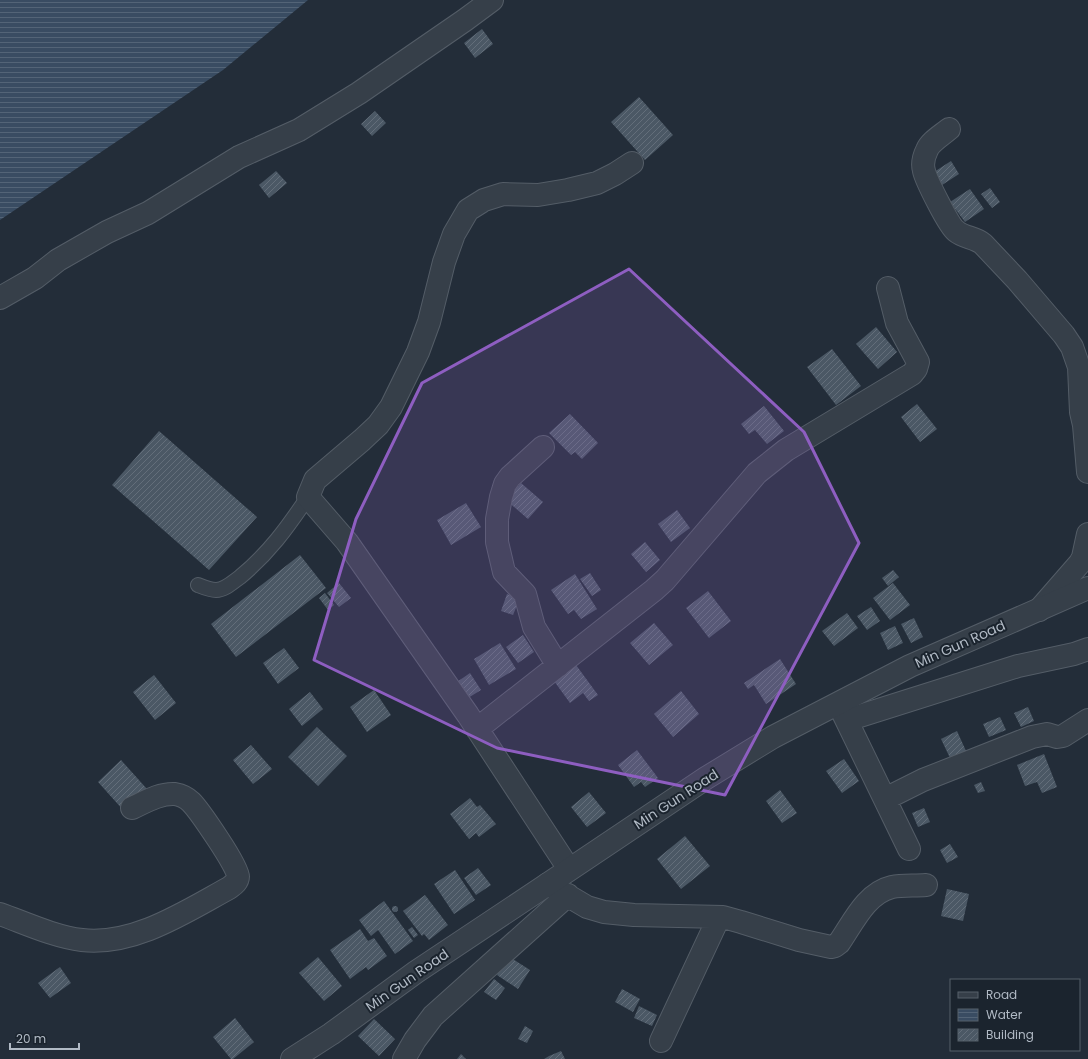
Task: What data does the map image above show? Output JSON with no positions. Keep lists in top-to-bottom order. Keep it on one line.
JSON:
{"streets":{"street":["Min Gun Road"]},"legend":["Road","Water","Building"],"scale_bar":"20 m"}
